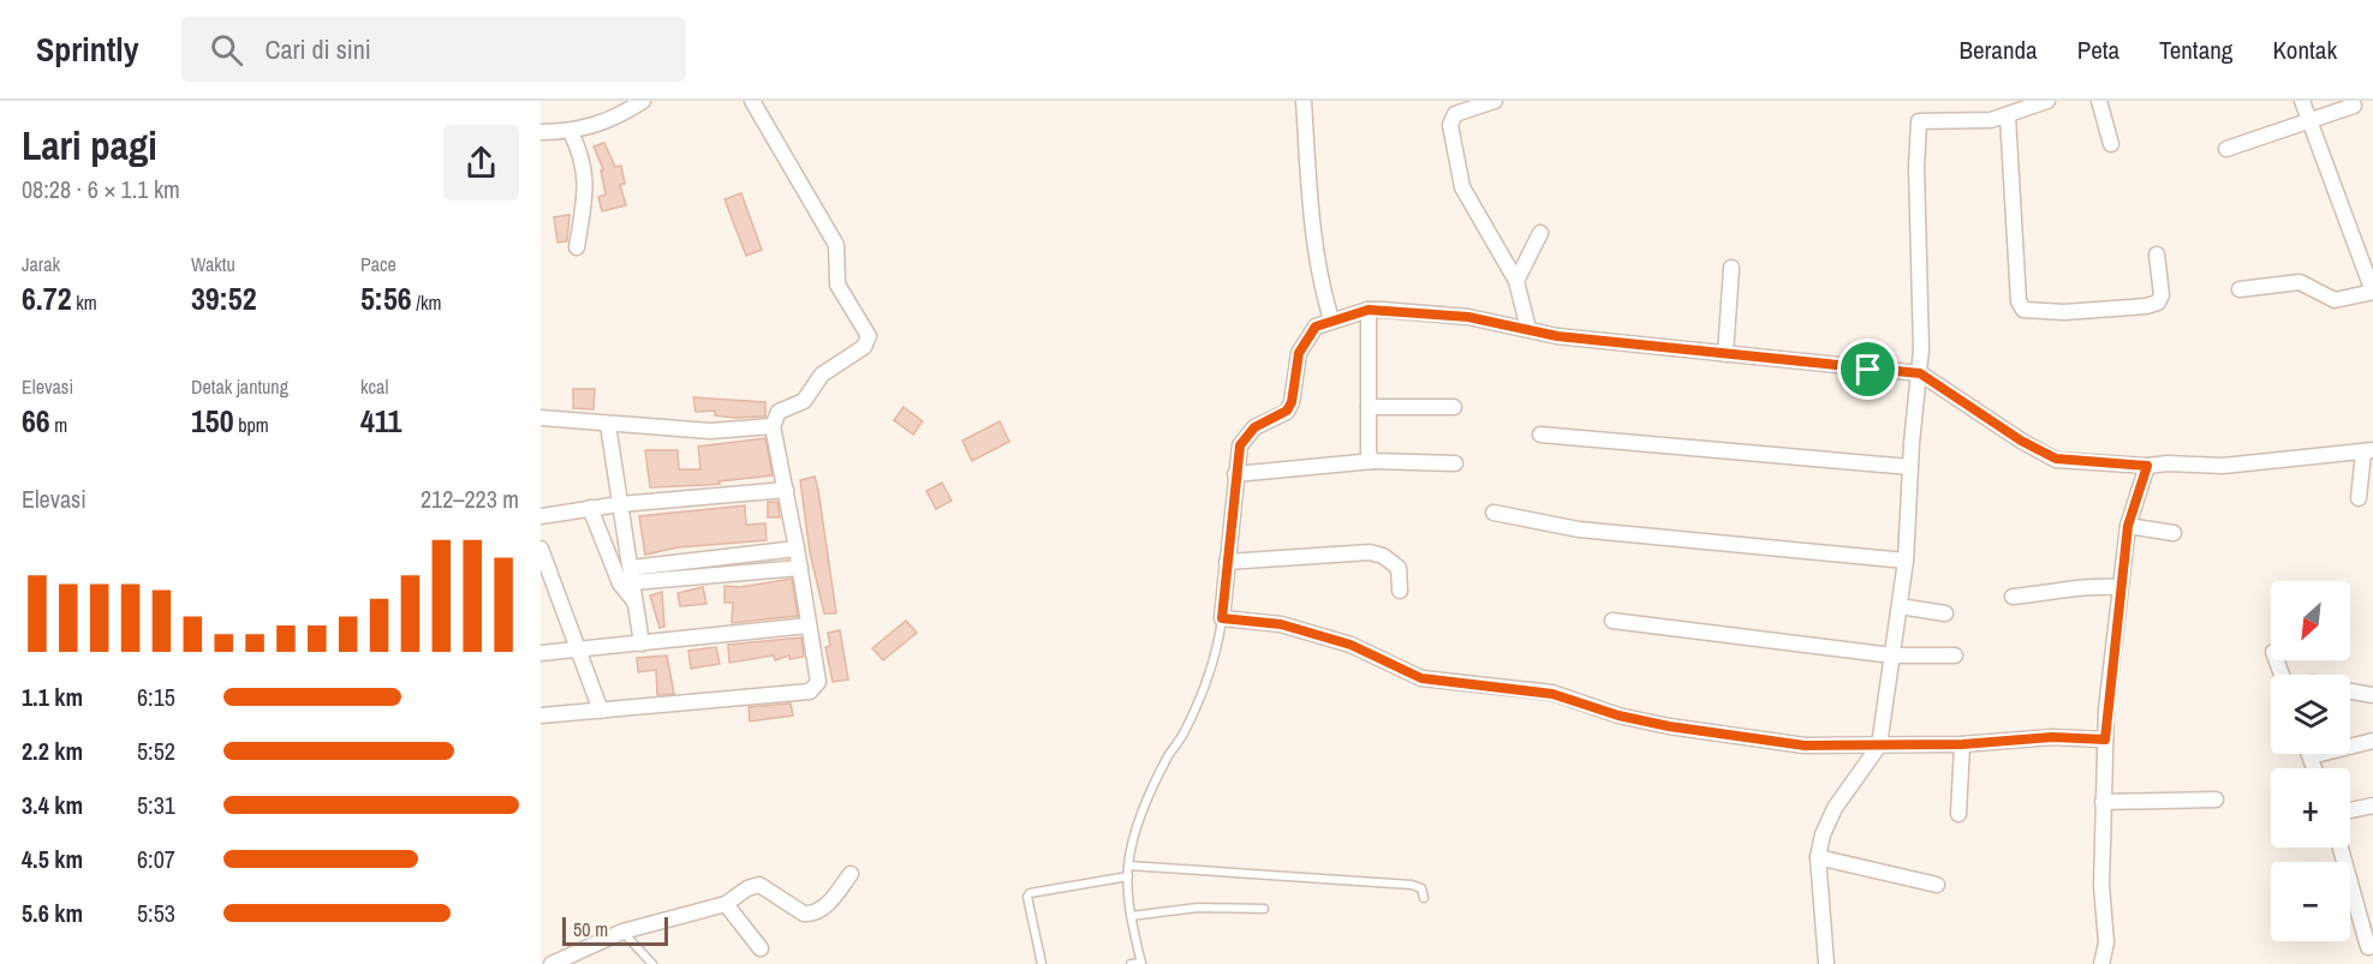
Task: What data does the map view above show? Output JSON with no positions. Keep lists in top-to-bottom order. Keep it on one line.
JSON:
{"scale_bar":"50 m","north":"bottom left","page":{"header":"Sprintly","search":"Cari di sini","nav":["Beranda","Peta","Tentang","Kontak"],"heading":["Lari pagi","08:28 · 6 × 1.1 km"],"stats":[["Jarak","6.72 km"],["Waktu","39:52"],["Pace","5:56 /km"],["Elevasi","66 m"],["Detak jantung","150 bpm"],["kcal","411"]],"chart":["Elevasi","212–223 m"],"map_buttons":["+","−"],"list":[{"name":"1.1 km","note":"6:15"},{"name":"2.2 km","note":"5:52"},{"name":"3.4 km","note":"5:31"},{"name":"4.5 km","note":"6:07"},{"name":"5.6 km","note":"5:53"}],"scale":"50 m"}}
